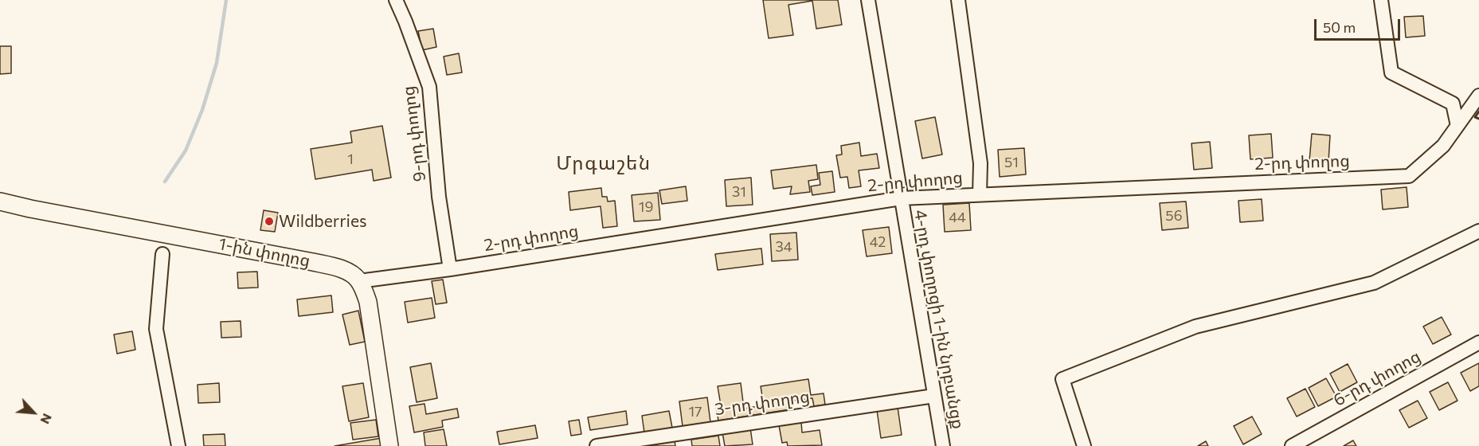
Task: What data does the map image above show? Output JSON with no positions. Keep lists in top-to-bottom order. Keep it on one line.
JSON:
{"streets":{"main road":["1-ին փողոց"],"street":["9-րդ փողոց","2-րդ փողոց","4-րդ փողոցի 1-ին նրբանցք","6-րդ փողոց","3-րդ փողոց"]},"crossings":[["9-րդ փողոց","2-րդ փողոց"],["2-րդ փողոց","1-ին փողոց"],["2-րդ փողոց","4-րդ փողոցի 1-ին նրբանցք"],["4-րդ փողոցի 1-ին նրբանցք","3-րդ փողոց"]],"districts":["Մրգաշեն"],"places":["Wildberries"],"house_numbers":["1","51","31","19","56","44","42","34","17"],"scale_bar":"50 m","north":"bottom right"}
